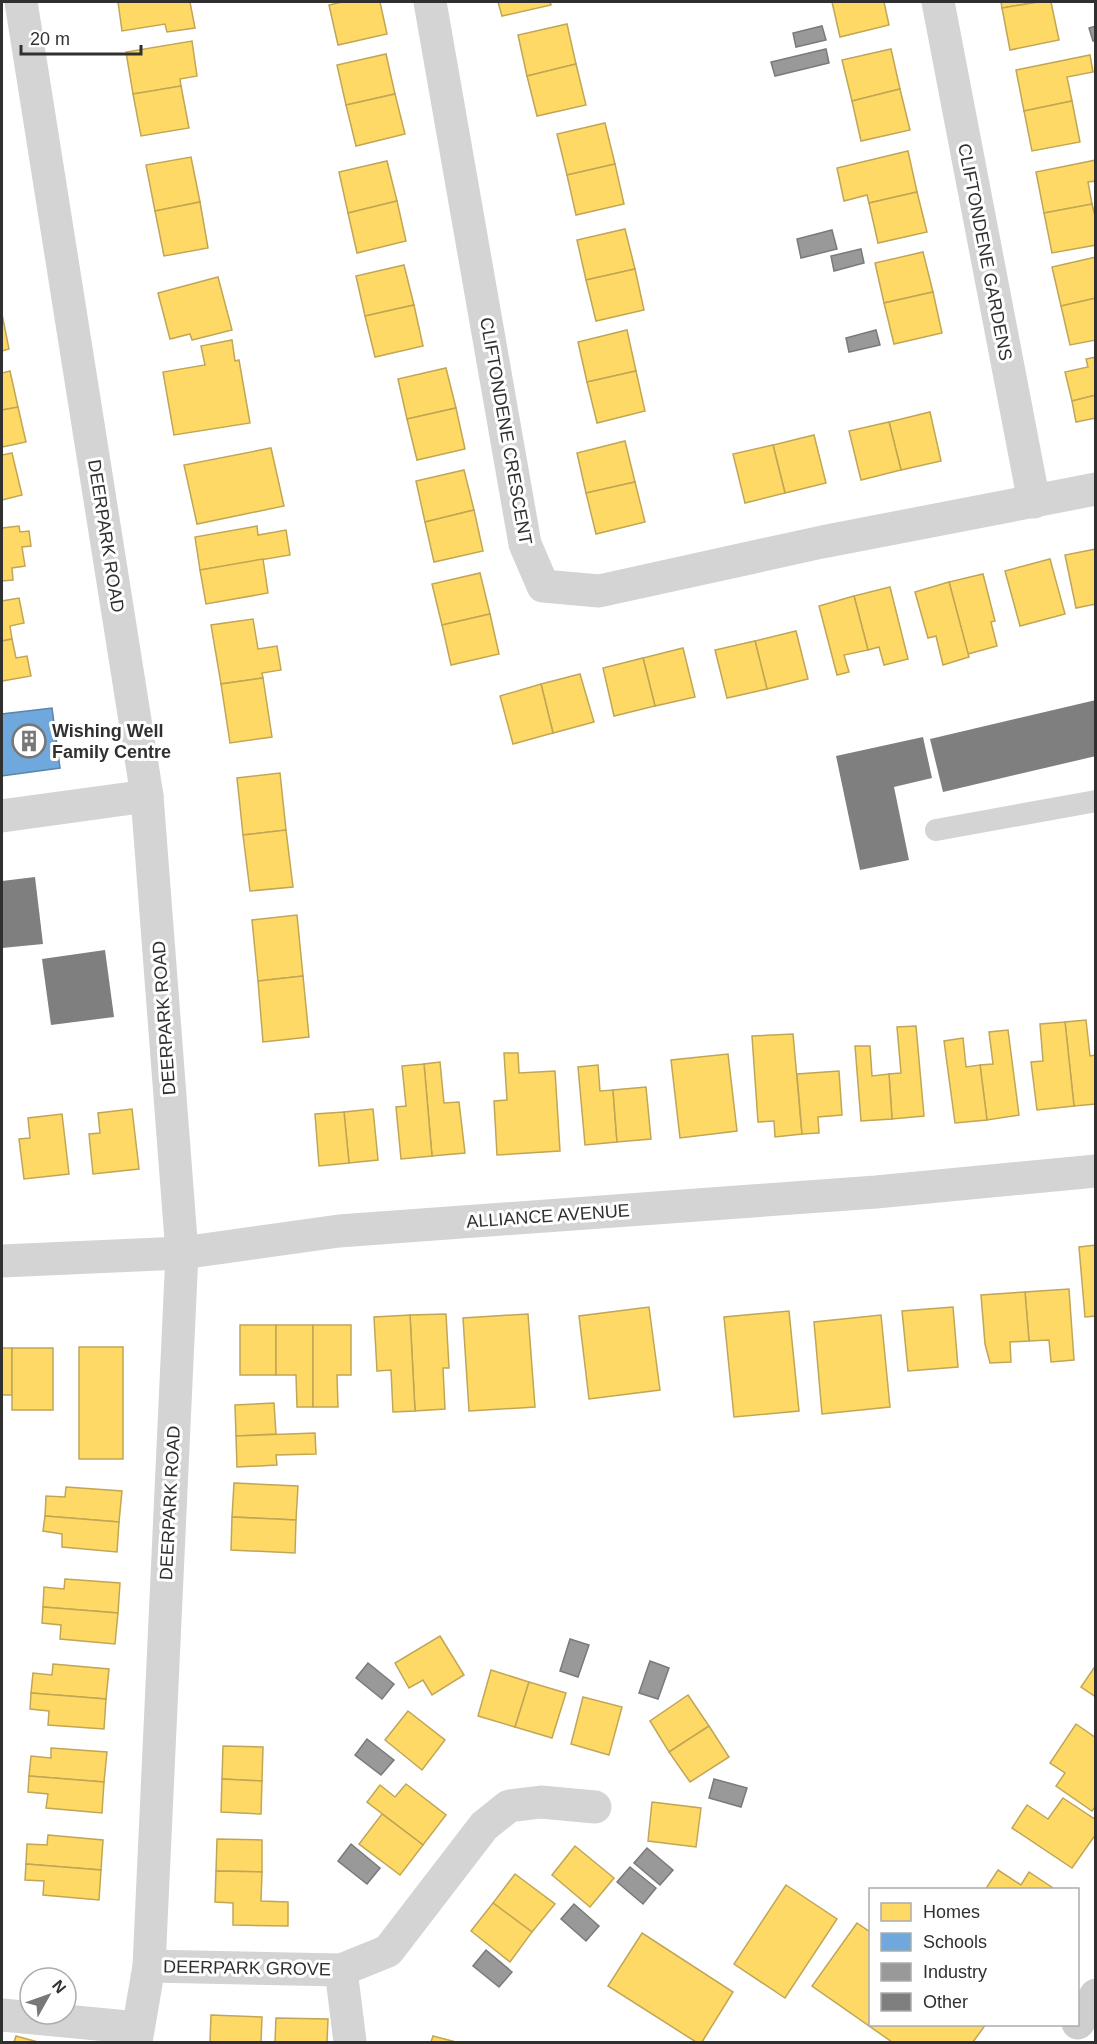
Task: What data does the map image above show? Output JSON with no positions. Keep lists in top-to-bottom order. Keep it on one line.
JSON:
{"streets":{"street":["CLIFTONDENE GARDENS","CLIFTONDENE CRESCENT","DEERPARK ROAD","ALLIANCE AVENUE","DEERPARK GROVE"]},"crossings":[["CLIFTONDENE GARDENS","CLIFTONDENE CRESCENT"],["DEERPARK ROAD","ALLIANCE AVENUE"],["DEERPARK ROAD","DEERPARK GROVE"]],"places":{"building":["Wishing Well Family Centre"]},"legend":["Homes","Schools","Industry","Other"],"scale_bar":"20 m","north":"top right"}
